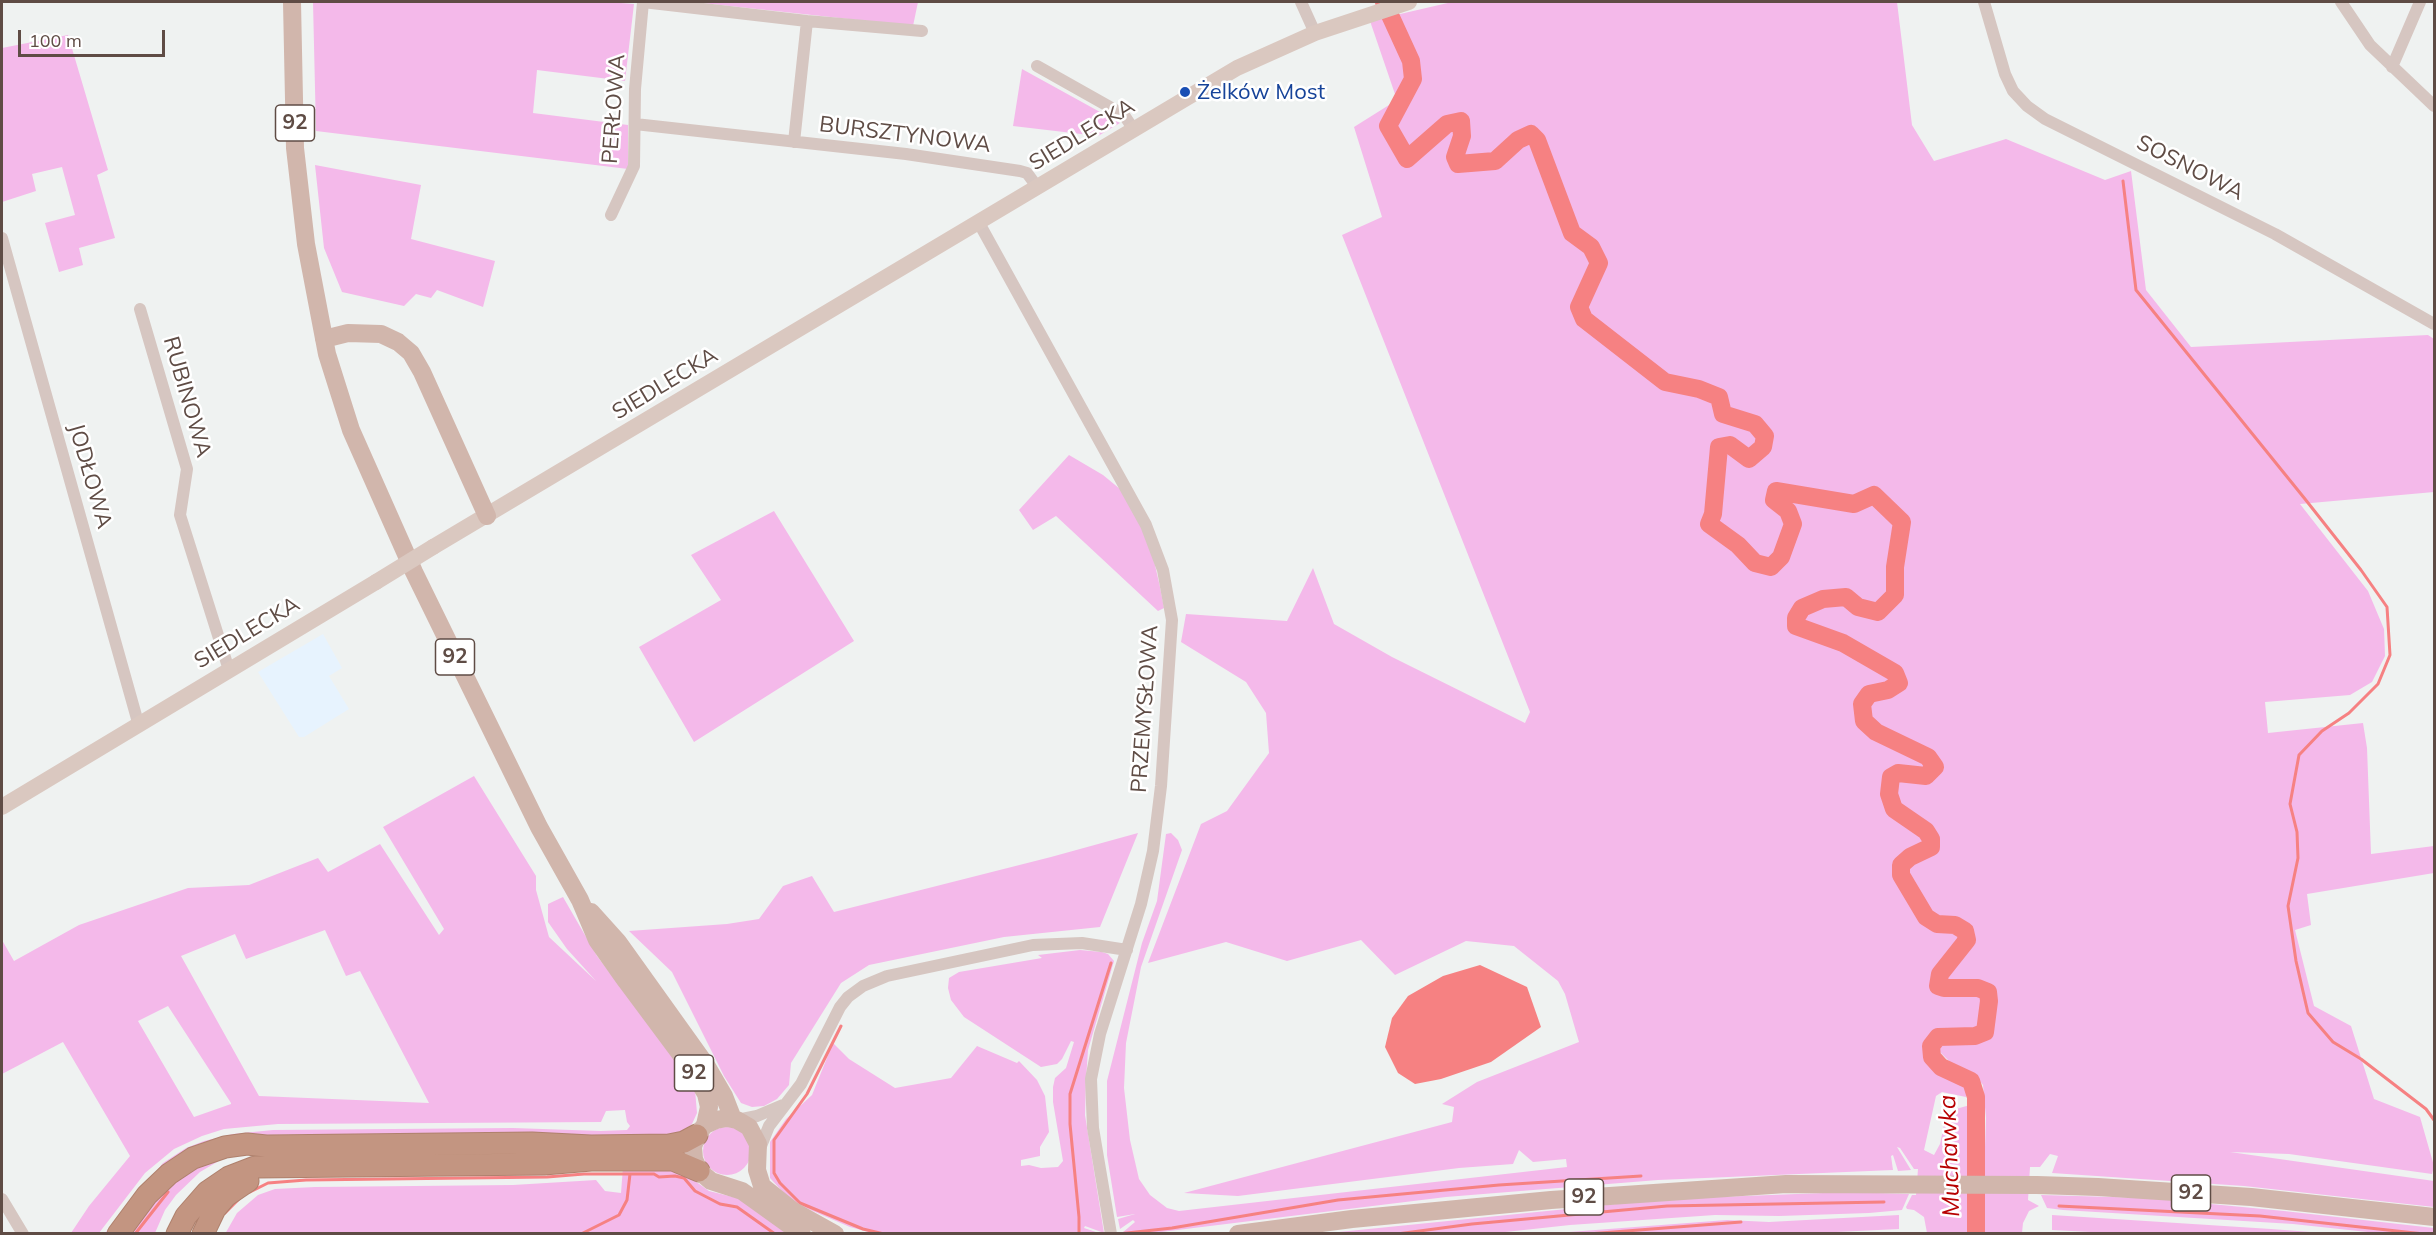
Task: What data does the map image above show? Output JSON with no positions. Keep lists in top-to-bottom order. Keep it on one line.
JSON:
{"streets":{"main road":["92","SIEDLECKA"],"street":["PERŁOWA","BURSZTYNOWA","SOSNOWA","RUBINOWA","JODŁOWA","PRZEMYSŁOWA"]},"crossings":[["PERŁOWA","BURSZTYNOWA"],["BURSZTYNOWA","SIEDLECKA"],["SIEDLECKA","RUBINOWA"],["SIEDLECKA","JODŁOWA"],["SIEDLECKA","PRZEMYSŁOWA"]],"water":["Muchawka"],"places":["Żelków Most"],"scale_bar":"100 m"}
